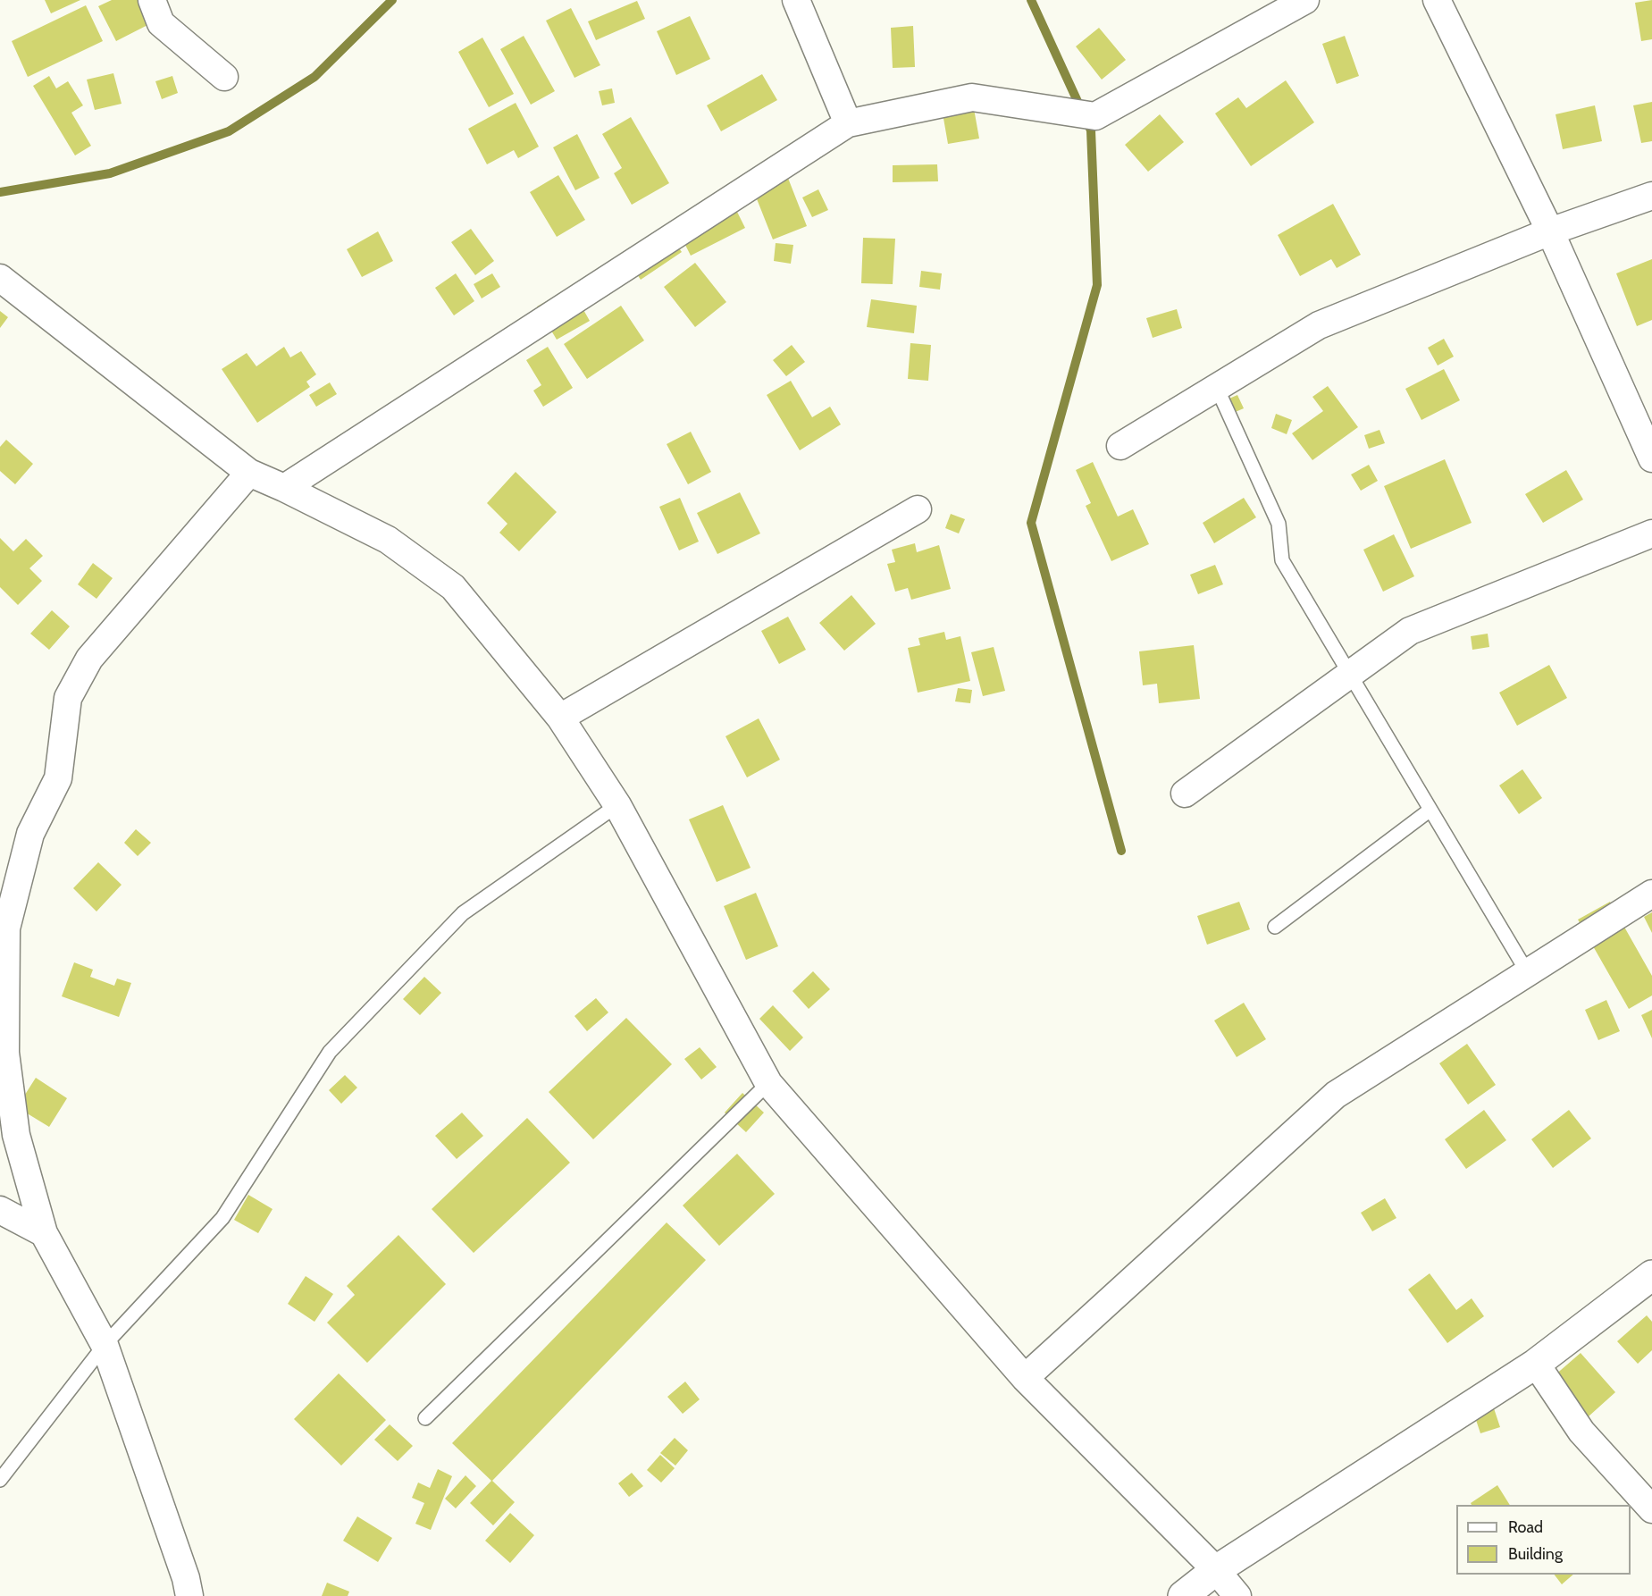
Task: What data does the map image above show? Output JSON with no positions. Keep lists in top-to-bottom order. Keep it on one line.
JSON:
{"legend":["Road","Building"]}
